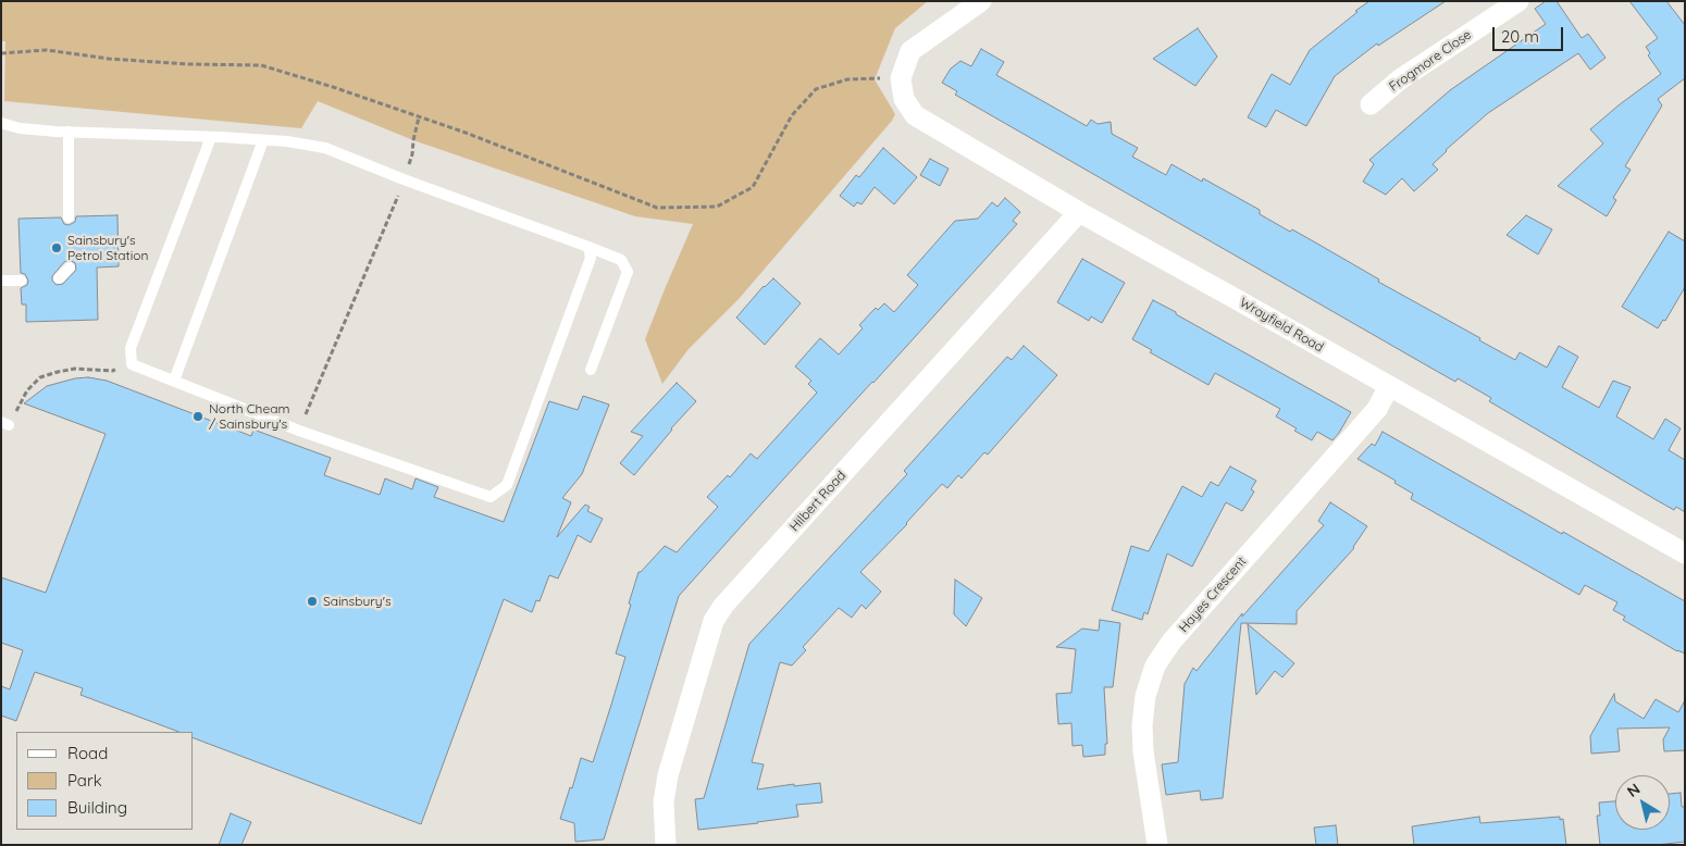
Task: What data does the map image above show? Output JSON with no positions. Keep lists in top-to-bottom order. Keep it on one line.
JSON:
{"streets":{"street":["Frogmore Close","Wrayfield Road","Hilbert Road","Hayes Crescent"]},"crossings":[["Wrayfield Road","Hilbert Road"],["Wrayfield Road","Hayes Crescent"]],"places":["Sainsbury's Petrol Station","North Cheam / Sainsbury's","Sainsbury's"],"legend":["Road","Park","Building"],"scale_bar":"20 m","north":"top left"}
